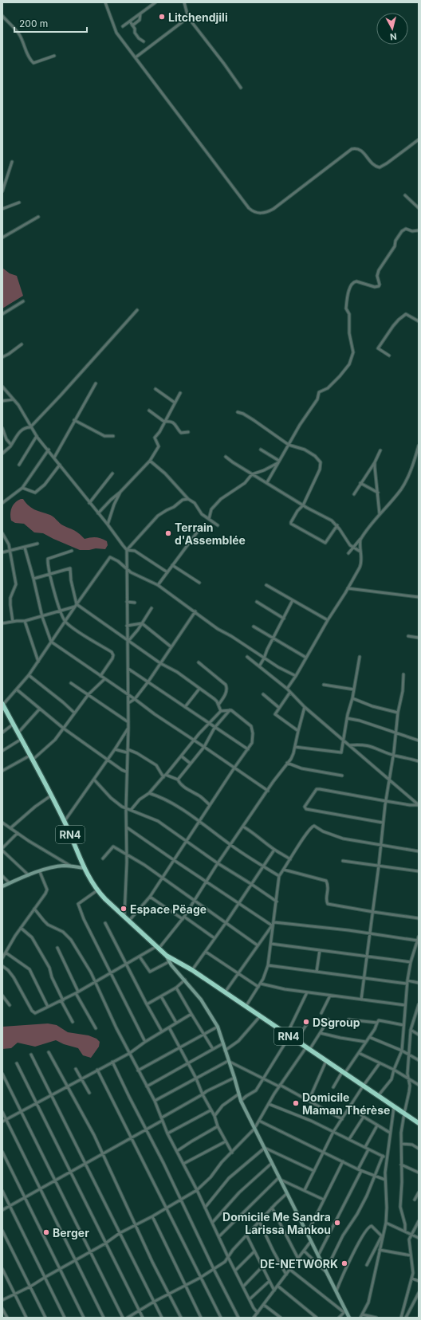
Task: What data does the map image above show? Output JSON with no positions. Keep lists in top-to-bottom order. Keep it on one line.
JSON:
{"streets":{"highway":["RN4"]},"places":["Litchendjili","Terrain d'Assemblée","Espace Pëage","DSgroup","Domicile Maman Thérèse","Domicile Me Sandra Larissa Mankou","Berger","DE-NETWORK"],"scale_bar":"200 m","north":"bottom"}
